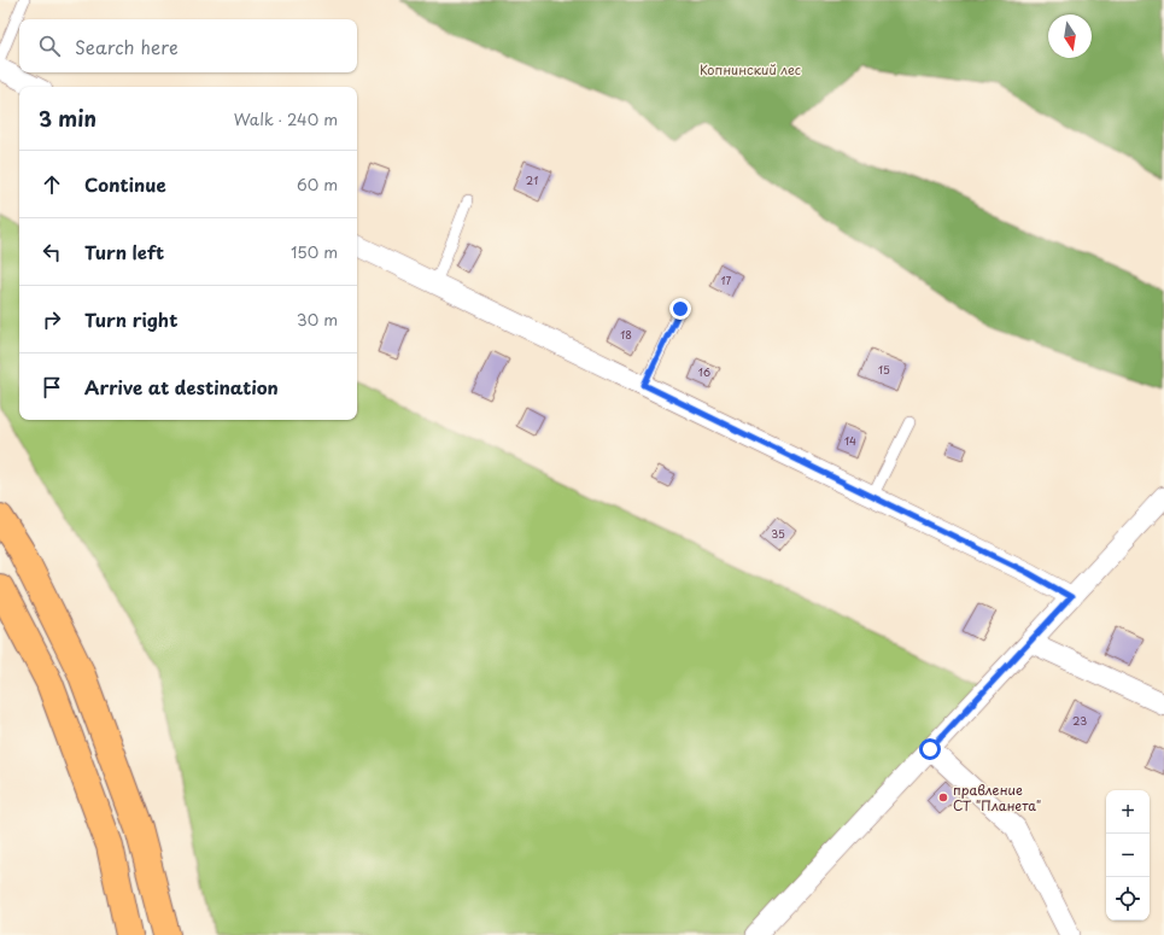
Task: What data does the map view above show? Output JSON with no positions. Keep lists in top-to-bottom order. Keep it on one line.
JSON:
{"parks":["Копнинский лес"],"places":["правление СТ \"Планета\""],"house_numbers":["21","17","18","15","16","14","35","23"],"north":"bottom","page":{"search":"Search here","heading":["3 min","Walk · 240 m"],"list":[["Continue","60 m"],["Turn left","150 m"],["Turn right","30 m"],"Arrive at destination"],"map_buttons":["+","−"]}}
